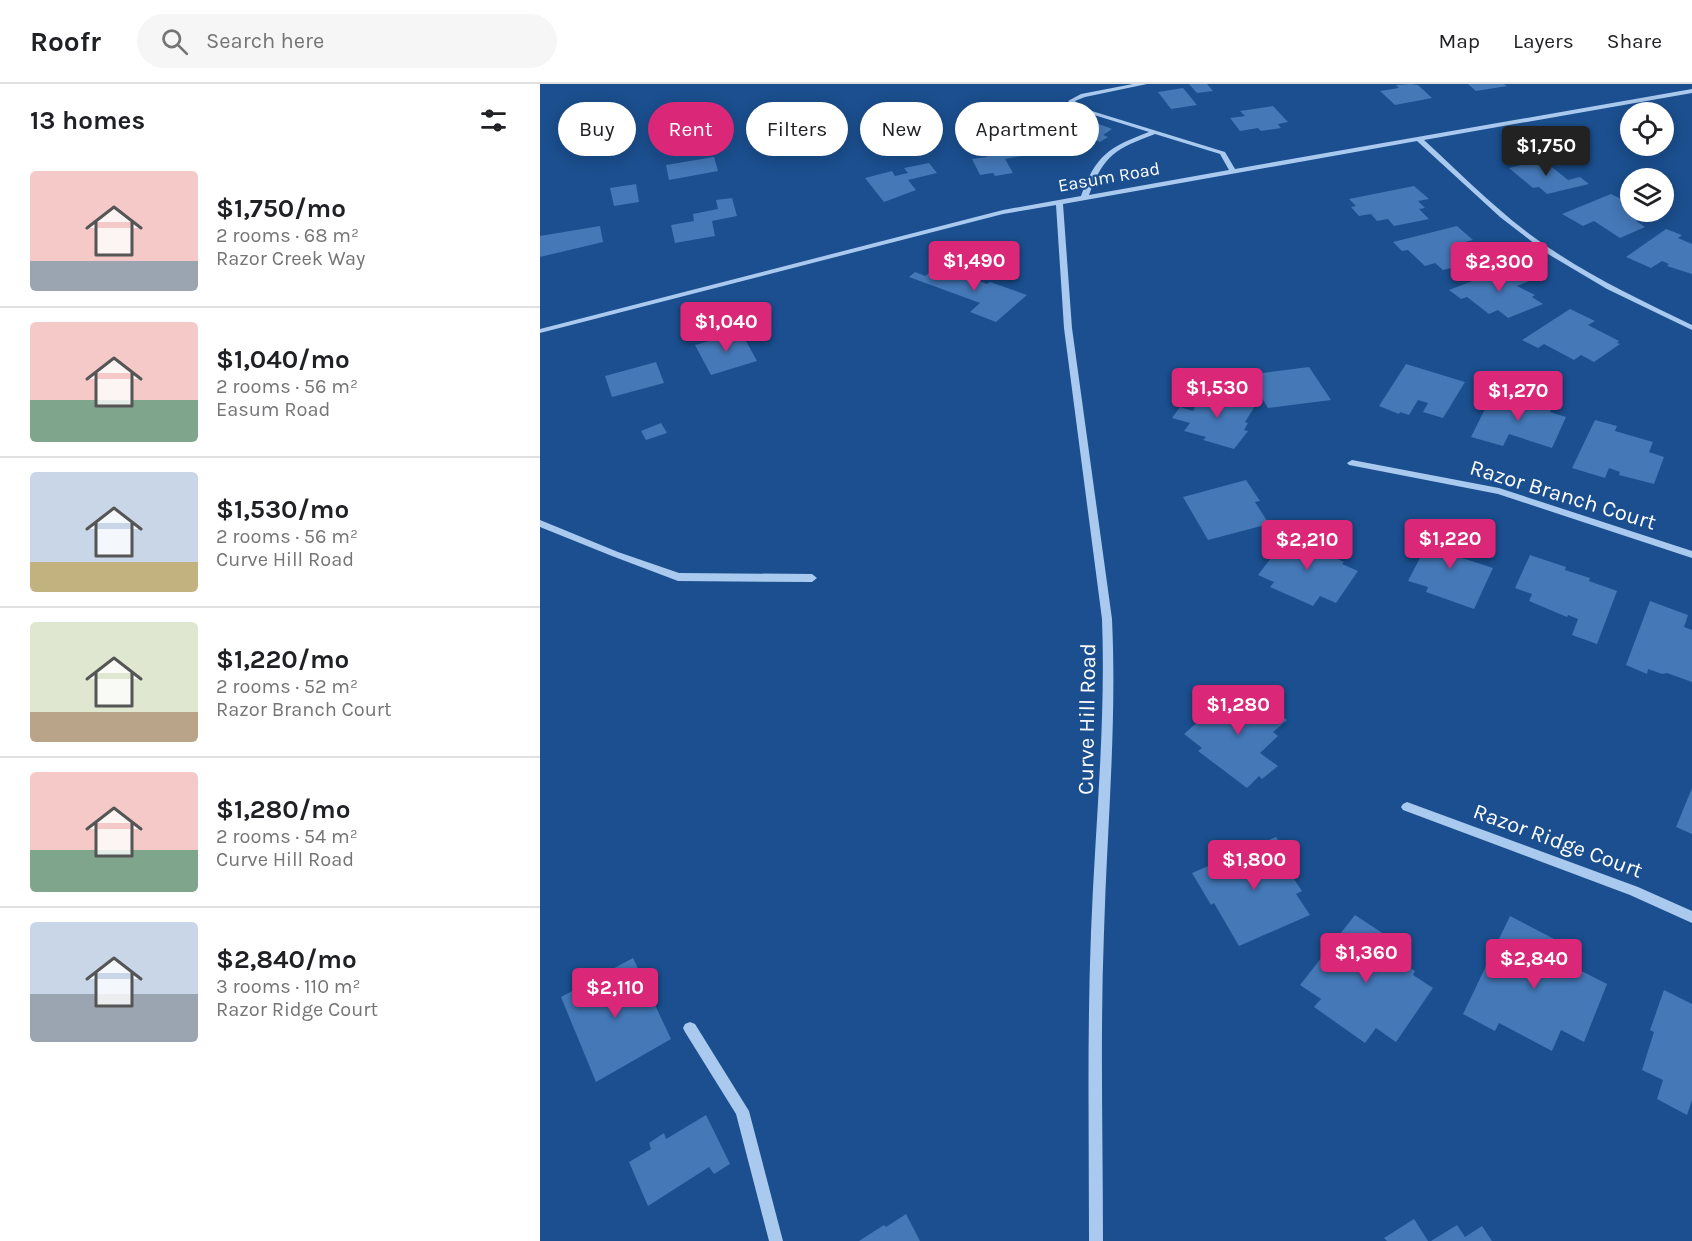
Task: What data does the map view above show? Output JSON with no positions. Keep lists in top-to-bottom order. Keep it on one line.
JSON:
{"streets":{"street":["Easum Road","Razor Branch Court","Curve Hill Road","Razor Ridge Court"]},"crossings":[["Easum Road","Curve Hill Road"]],"page":{"header":"Roofr","search":"Search here","nav":["Map","Layers","Share"],"heading":"13 homes","chip":["Buy","Rent","Filters","New","Apartment"],"price":["$1,750","$1,490","$2,300","$1,040","$1,530","$1,270","$1,220","$2,210","$1,280","$1,800","$1,360","$2,840","$2,110"],"list":[{"name":"$1,750/mo","note":"2 rooms · 68 m² · Razor Creek Way"},{"name":"$1,040/mo","note":"2 rooms · 56 m² · Easum Road"},{"name":"$1,530/mo","note":"2 rooms · 56 m² · Curve Hill Road"},{"name":"$1,220/mo","note":"2 rooms · 52 m² · Razor Branch Court"},{"name":"$1,280/mo","note":"2 rooms · 54 m² · Curve Hill Road"},{"name":"$2,840/mo","note":"3 rooms · 110 m² · Razor Ridge Court"}]}}
